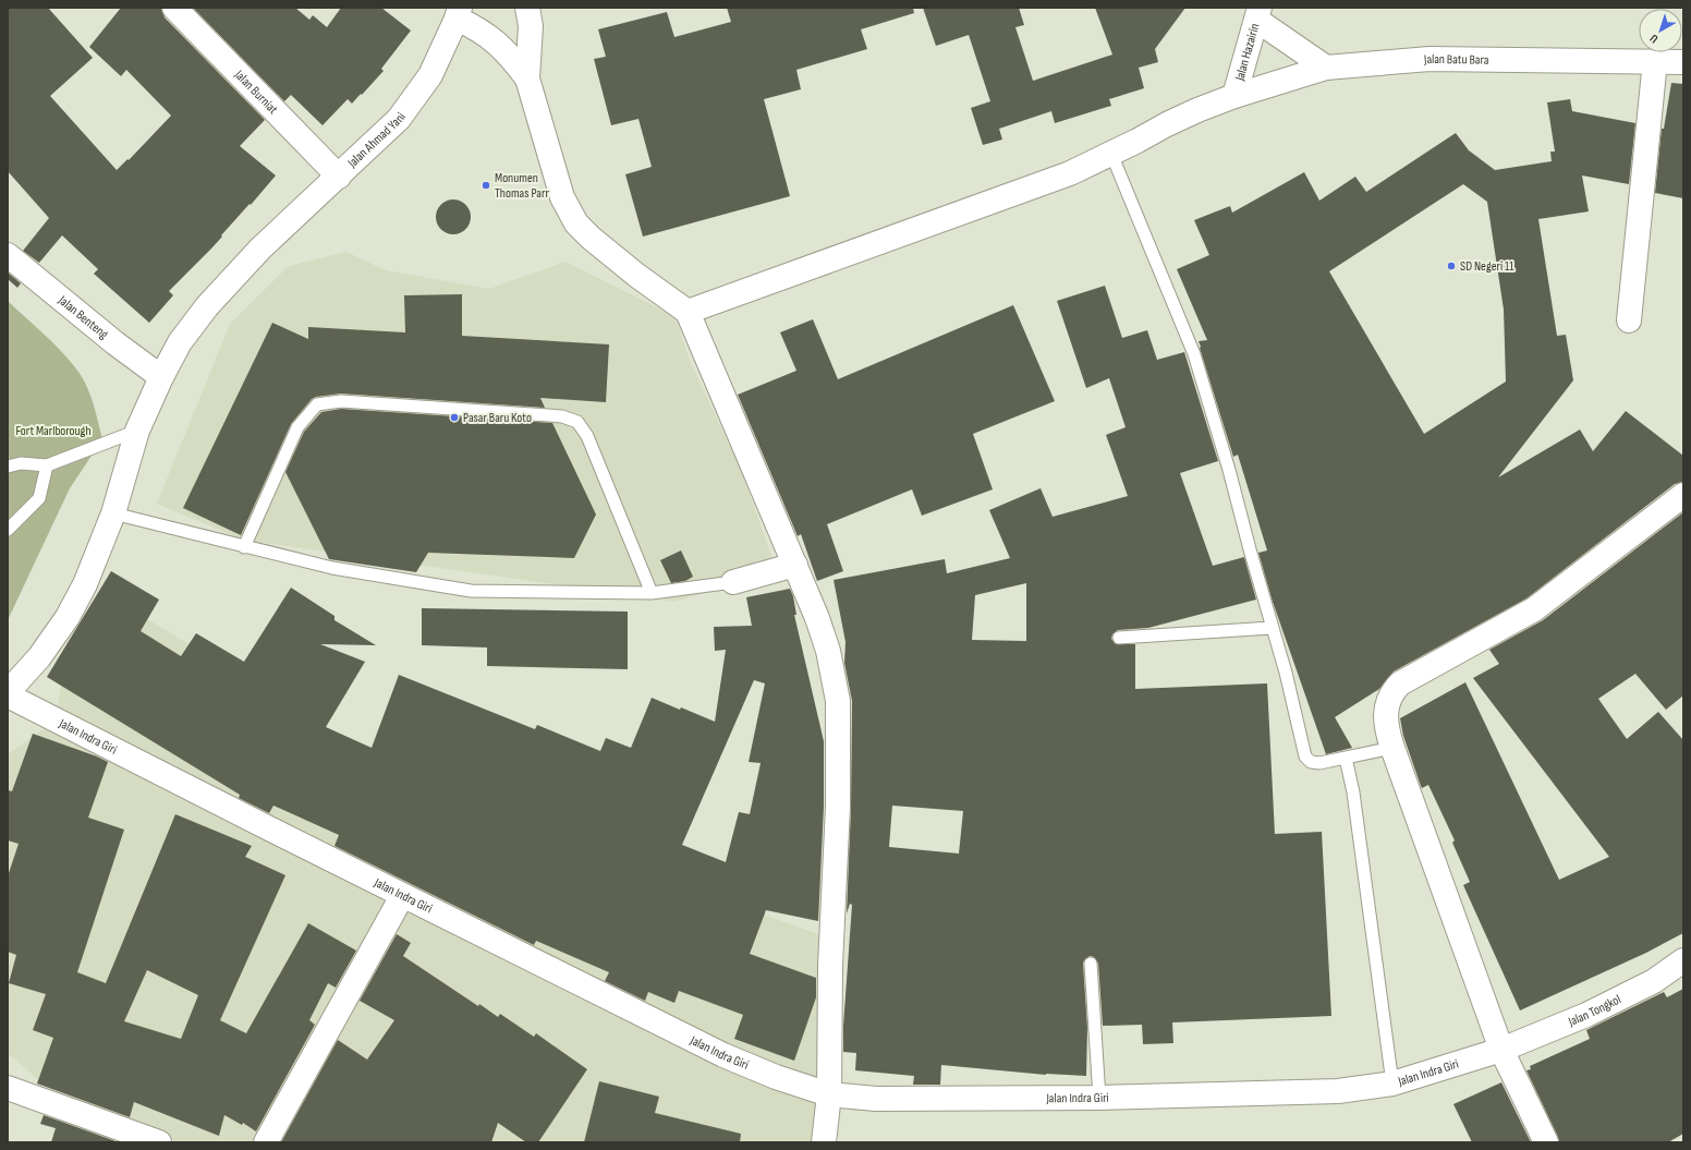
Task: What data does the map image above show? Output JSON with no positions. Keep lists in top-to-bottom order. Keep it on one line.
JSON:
{"streets":{"street":["Jalan Hazairin","Jalan Batu Bara","Jalan Burniat","Jalan Ahmad Yani","Jalan Benteng","Jalan Indra Giri","Jalan Tongkol"]},"crossings":[["Jalan Hazairin","Jalan Batu Bara"],["Jalan Burniat","Jalan Ahmad Yani"],["Jalan Ahmad Yani","Jalan Benteng"],["Jalan Indra Giri","Jalan Tongkol"]],"parks":["Fort Marlborough"],"places":["Monumen Thomas Parr","SD Negeri 11","Pasar Baru Koto"],"north":"bottom left"}
